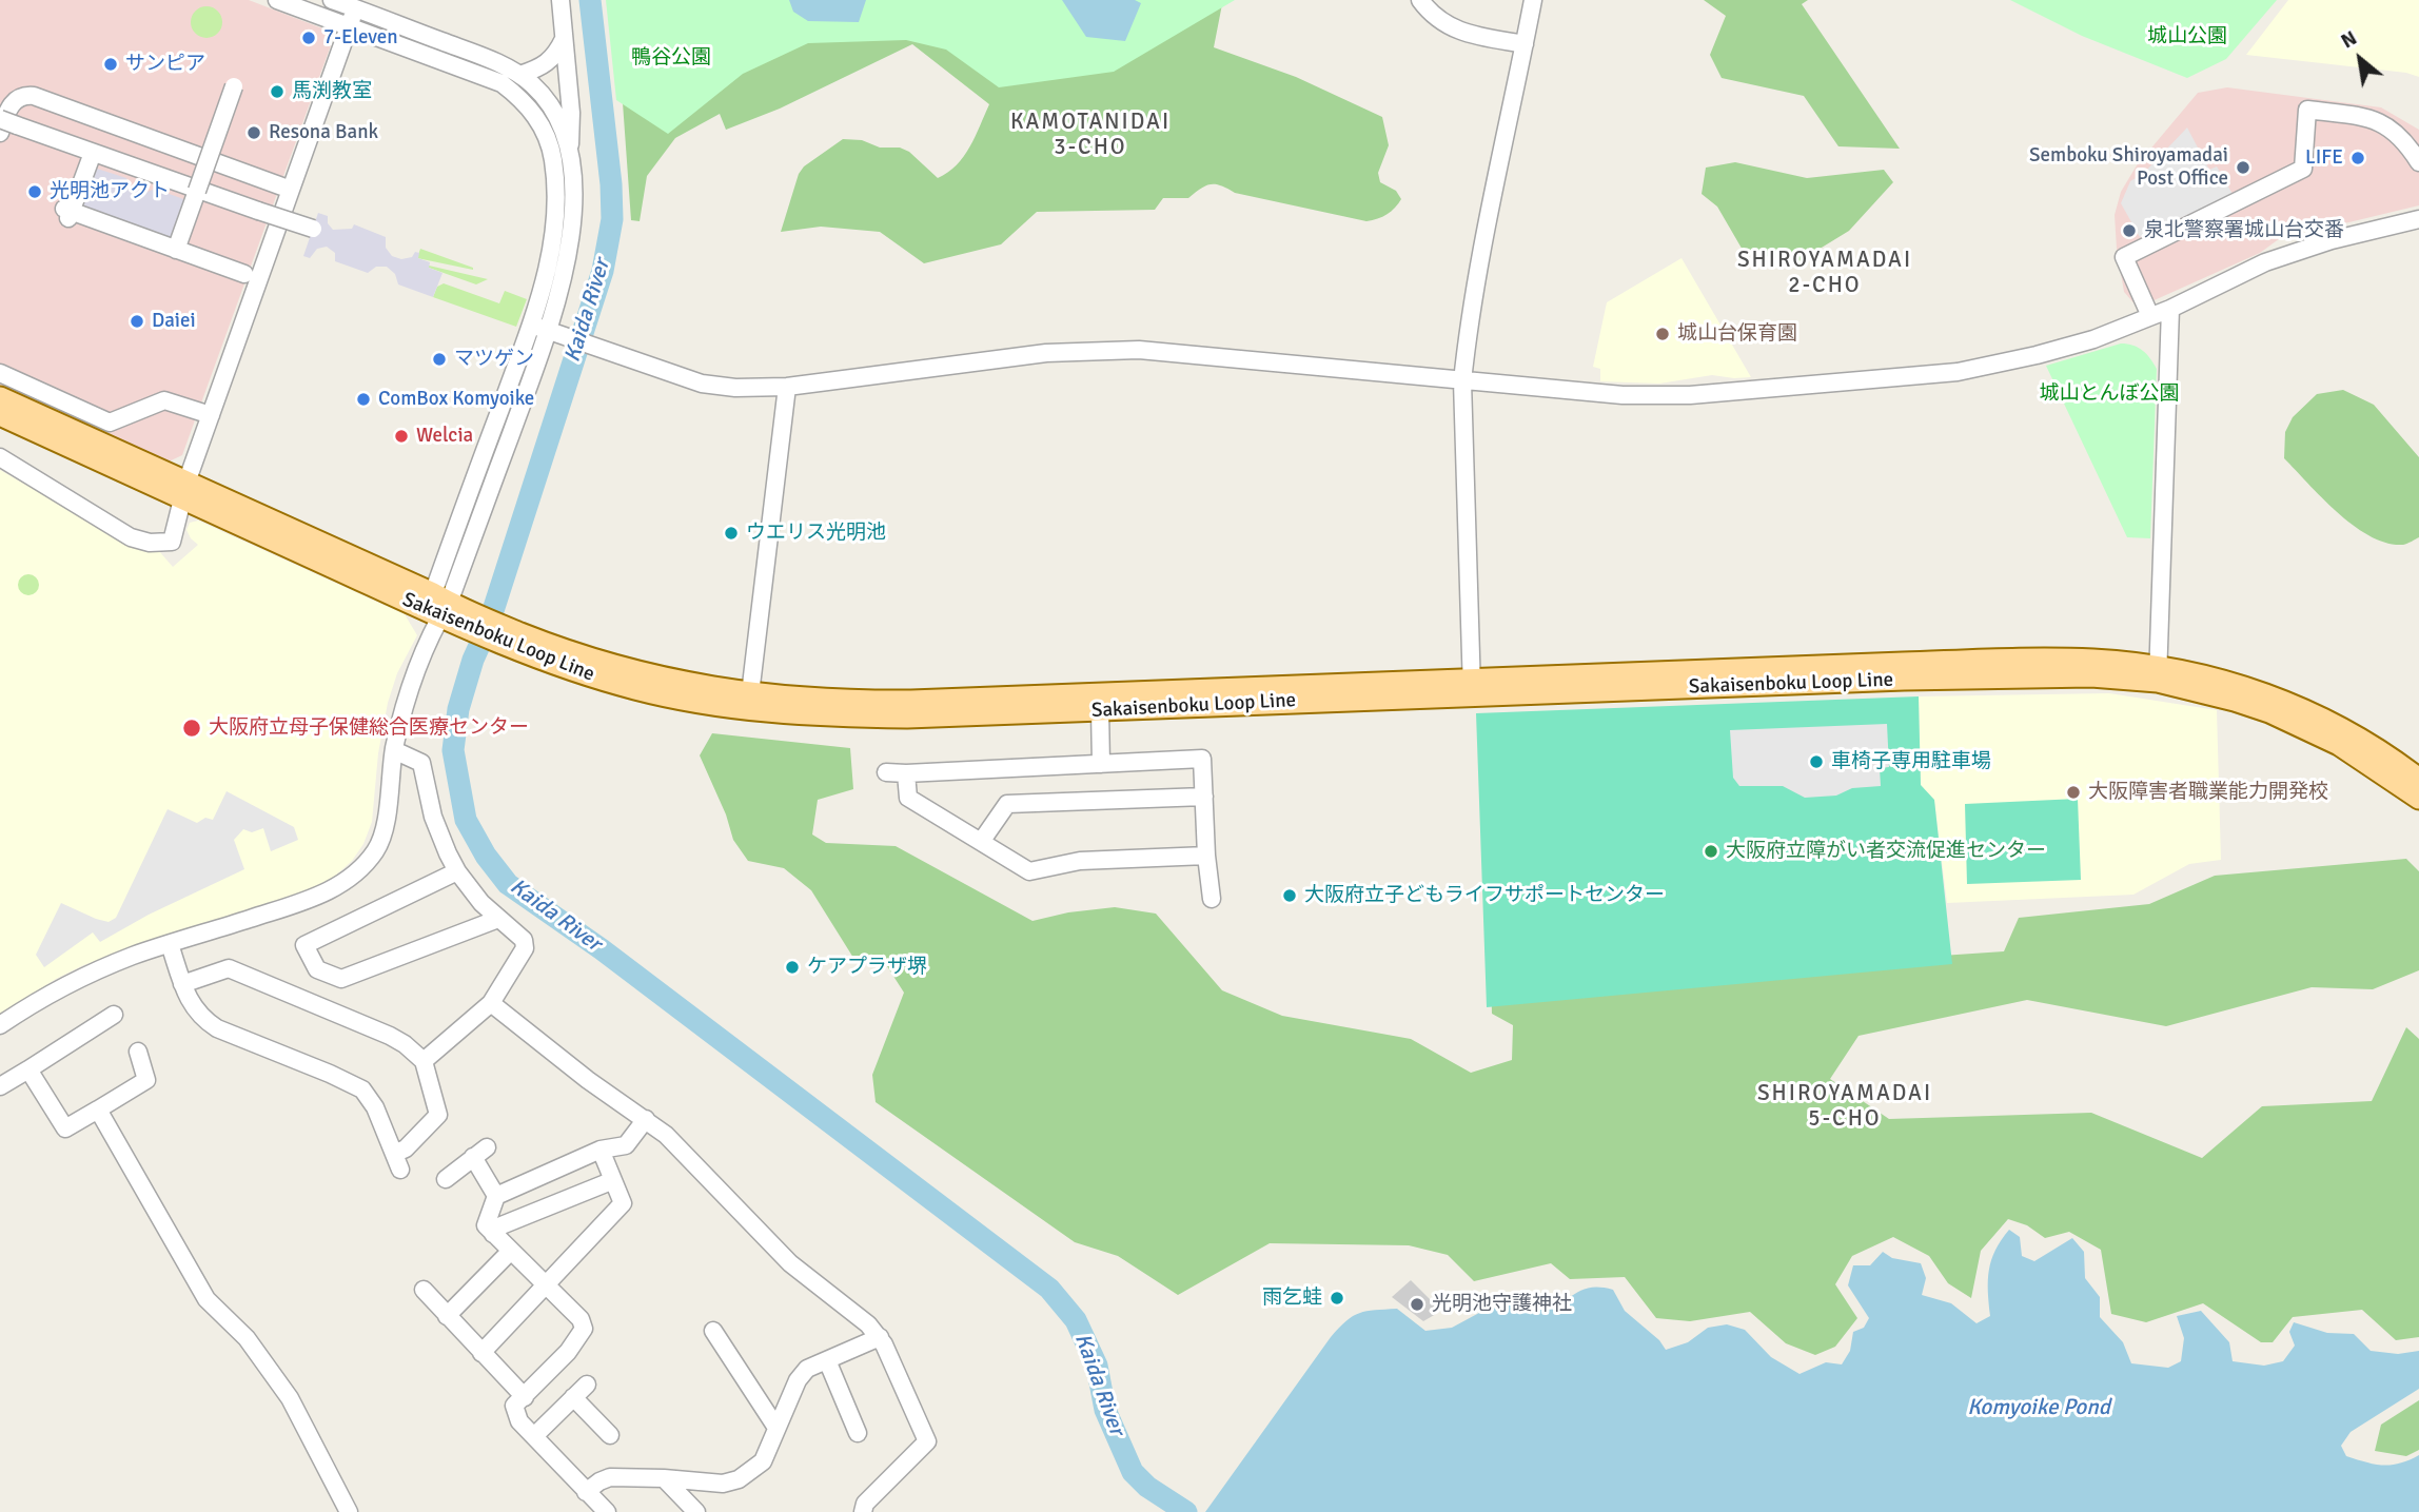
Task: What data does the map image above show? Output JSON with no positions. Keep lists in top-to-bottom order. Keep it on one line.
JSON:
{"streets":{"main road":["Sakaisenboku Loop Line"]},"districts":["KAMOTANIDAI 3-CHO","SHIROYAMADAI 2-CHO","SHIROYAMADAI 5-CHO"],"water":["Kaida River","Komyoike Pond"],"parks":["城山公園","鴨谷公園","城山とんぼ公園"],"places":["7-Eleven","サンピア","馬渕教室","Resona Bank","LIFE","Semboku Shiroyamadai Post Office","光明池アクト","泉北警察署城山台交番","Daiei","城山台保育園","マツゲン","ComBox Komyoike","Welcia","ウエリス光明池","大阪府立母子保健総合医療センター","車椅子専用駐車場","大阪障害者職業能力開発校","大阪府立障がい者交流促進センター","大阪府立子どもライフサポートセンター","ケアプラザ堺","雨乞蛙","光明池守護神社"],"north":"top left"}
